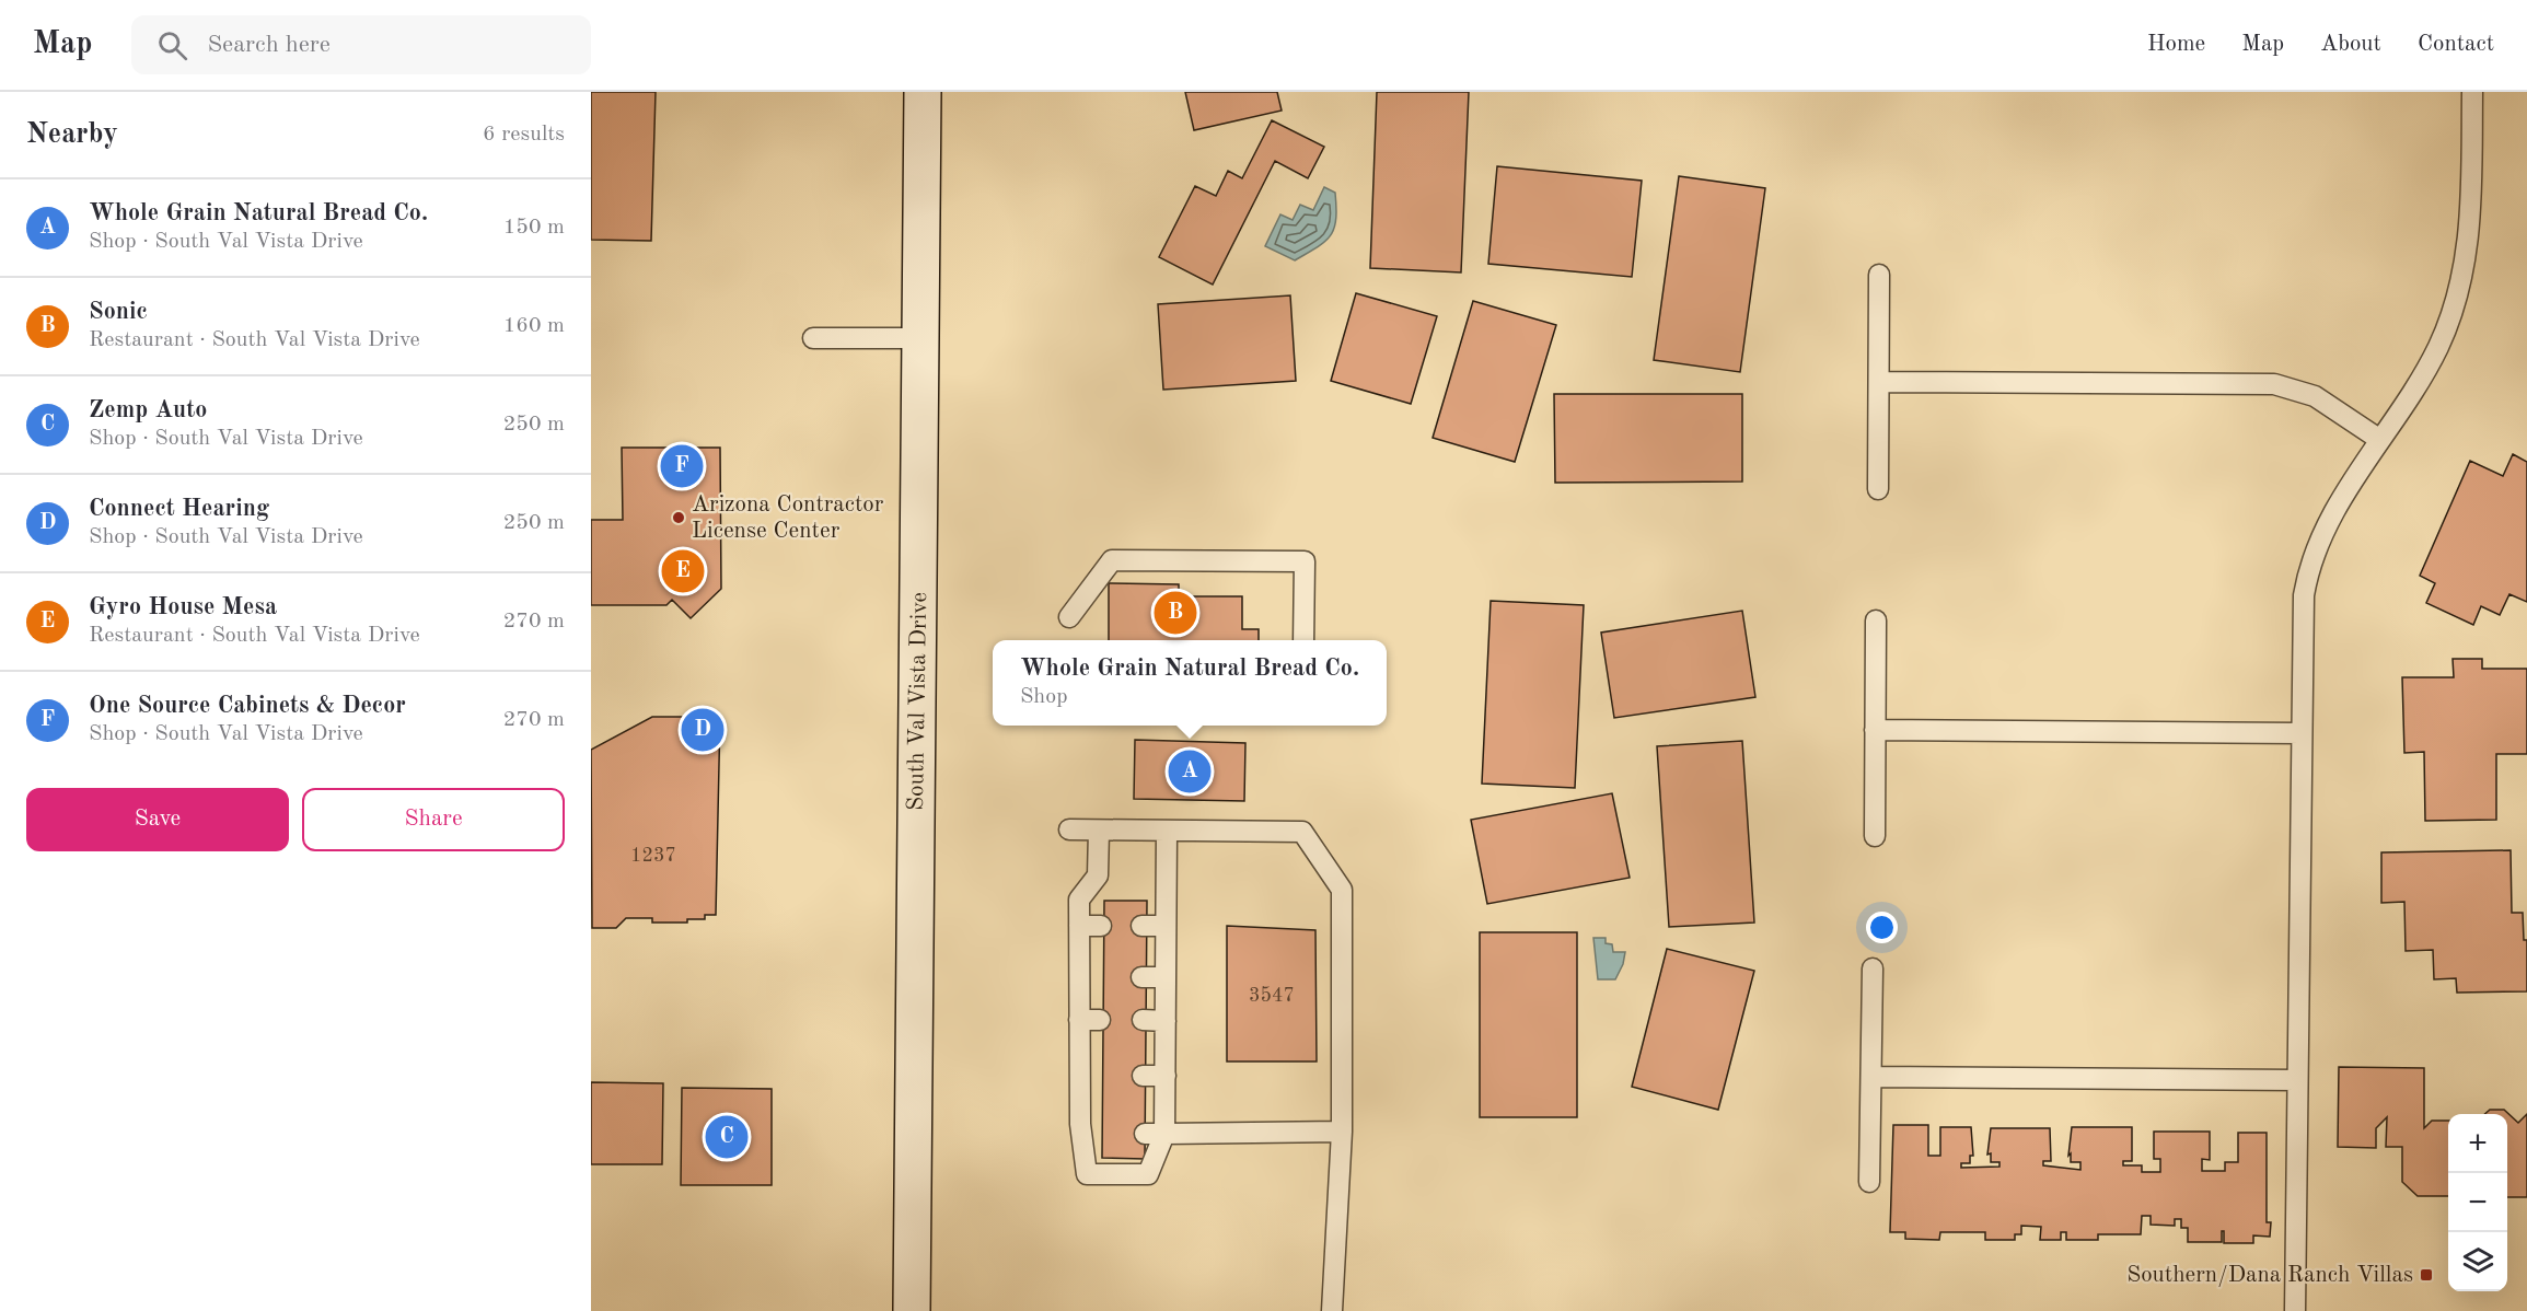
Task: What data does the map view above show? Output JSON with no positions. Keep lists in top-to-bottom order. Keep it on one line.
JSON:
{"streets":{"main road":["South Val Vista Drive"]},"places":{"other":["Arizona Contractor License Center"],"transit":["Southern/Dana Ranch Villas"]},"house_numbers":["1237","3547"],"page":{"header":"Map","search":"Search here","nav":["Home","Map","About","Contact"],"heading":["Nearby","6 results"],"list":[{"mark":"A","name":"Whole Grain Natural Bread Co.","note":"Shop · South Val Vista Drive","value":"150 m"},{"mark":"B","name":"Sonic","note":"Restaurant · South Val Vista Drive","value":"160 m"},{"mark":"C","name":"Zemp Auto","note":"Shop · South Val Vista Drive","value":"250 m"},{"mark":"D","name":"Connect Hearing","note":"Shop · South Val Vista Drive","value":"250 m"},{"mark":"E","name":"Gyro House Mesa","note":"Restaurant · South Val Vista Drive","value":"270 m"},{"mark":"F","name":"One Source Cabinets & Decor","note":"Shop · South Val Vista Drive","value":"270 m"}],"pins":["F","E","B","D","A","C"],"popup":["Whole Grain Natural Bread Co.","Shop"],"buttons":["Save","Share"],"map_buttons":["+","−"]}}
